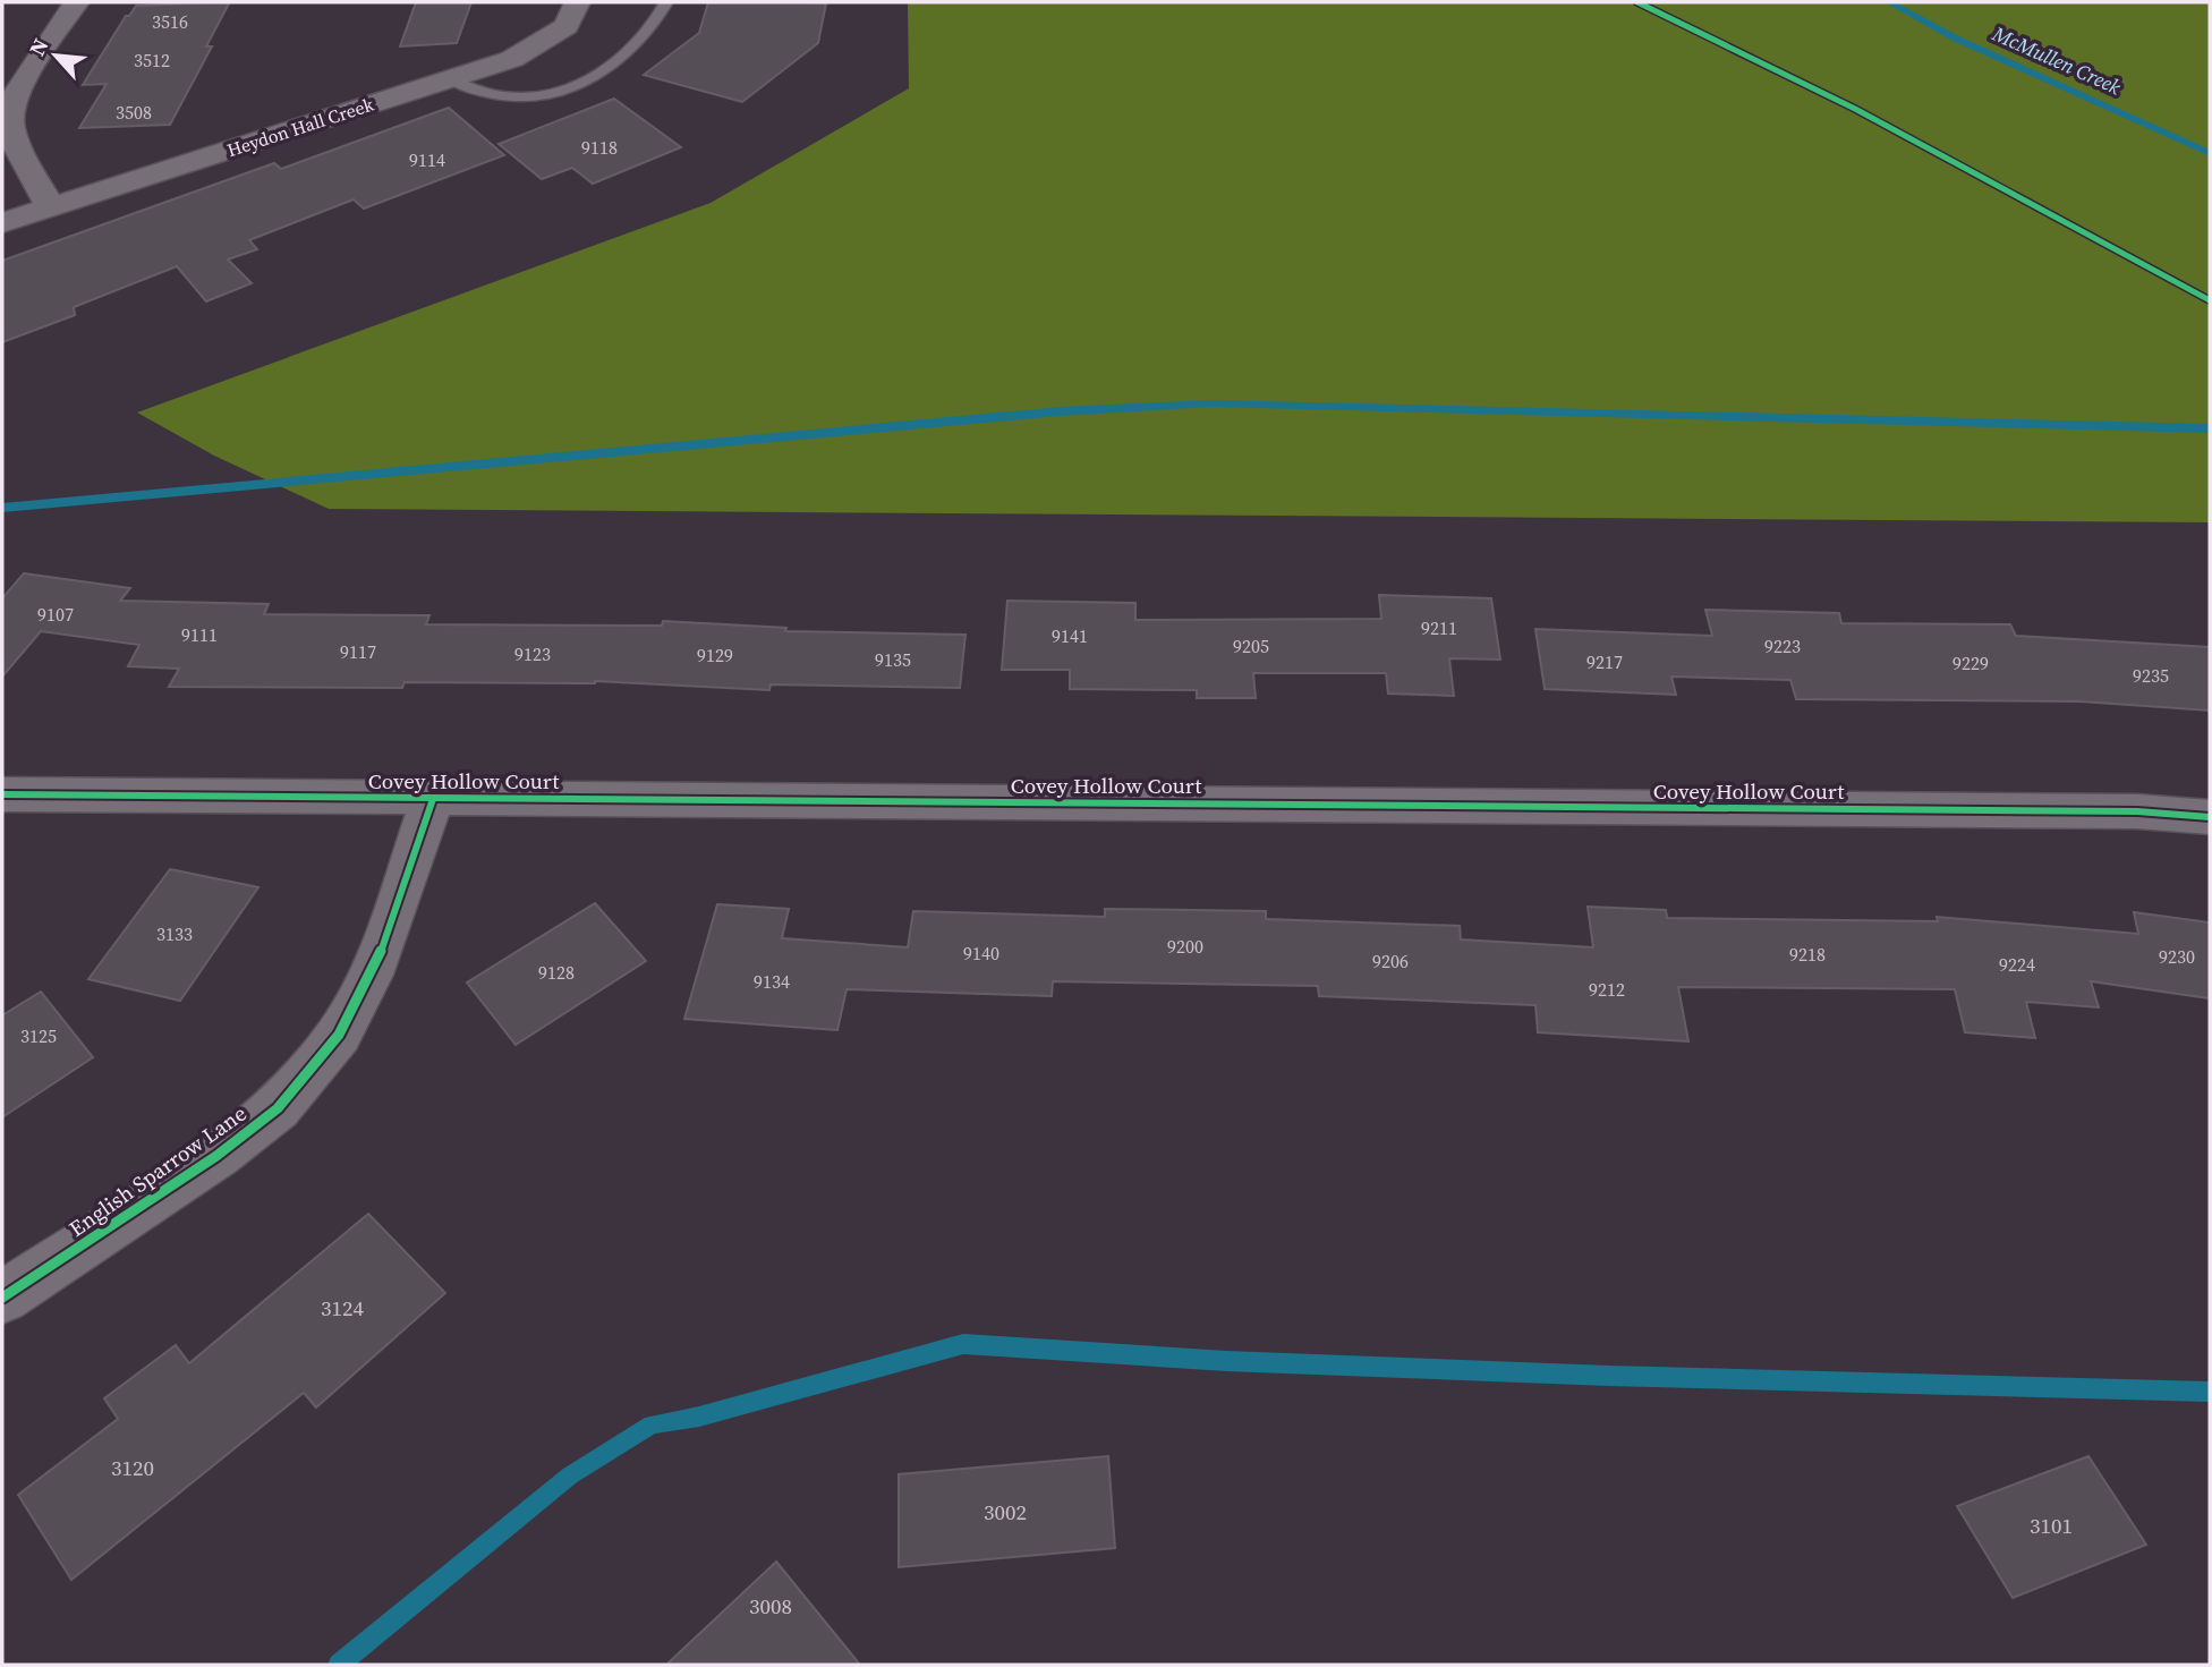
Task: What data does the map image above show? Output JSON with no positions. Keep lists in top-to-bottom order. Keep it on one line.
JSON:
{"streets":{"street":["Heydon Hall Creek","Covey Hollow Court","English Sparrow Lane"]},"crossings":[["Covey Hollow Court","English Sparrow Lane"]],"water":["McMullen Creek"],"house_numbers":["3516","3512","3508","9118","9114","9107","9211","9111","9141","9205","9223","9117","9123","9129","9135","9217","9229","9235","3133","9200","9140","9218","9230","9206","9224","9128","9134","9212","3125","3124","3120","3002","3101","3008"],"north":"top left"}
